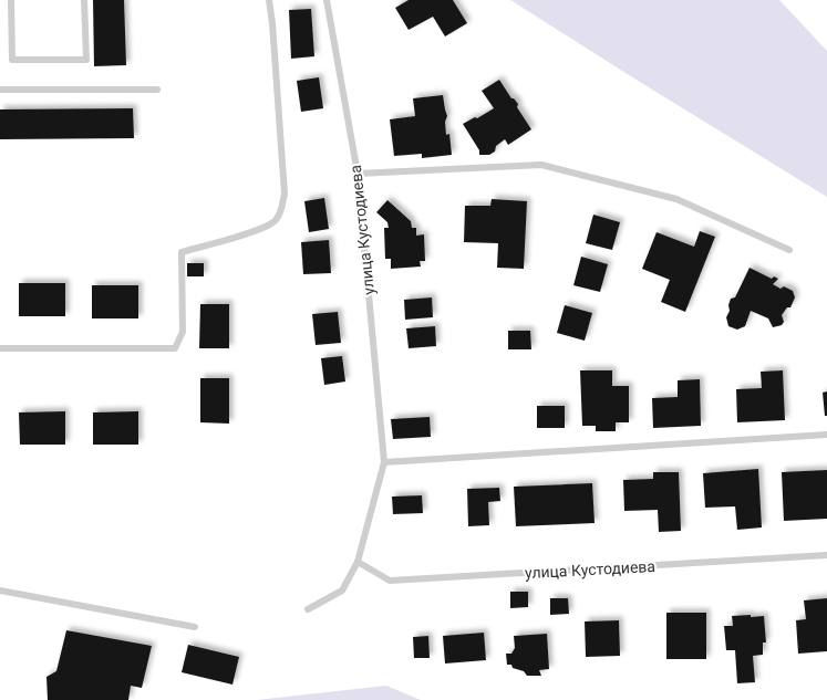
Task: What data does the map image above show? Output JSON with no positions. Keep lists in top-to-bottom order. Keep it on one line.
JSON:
{"streets":{"lane":["улица Кустодиева"]}}
